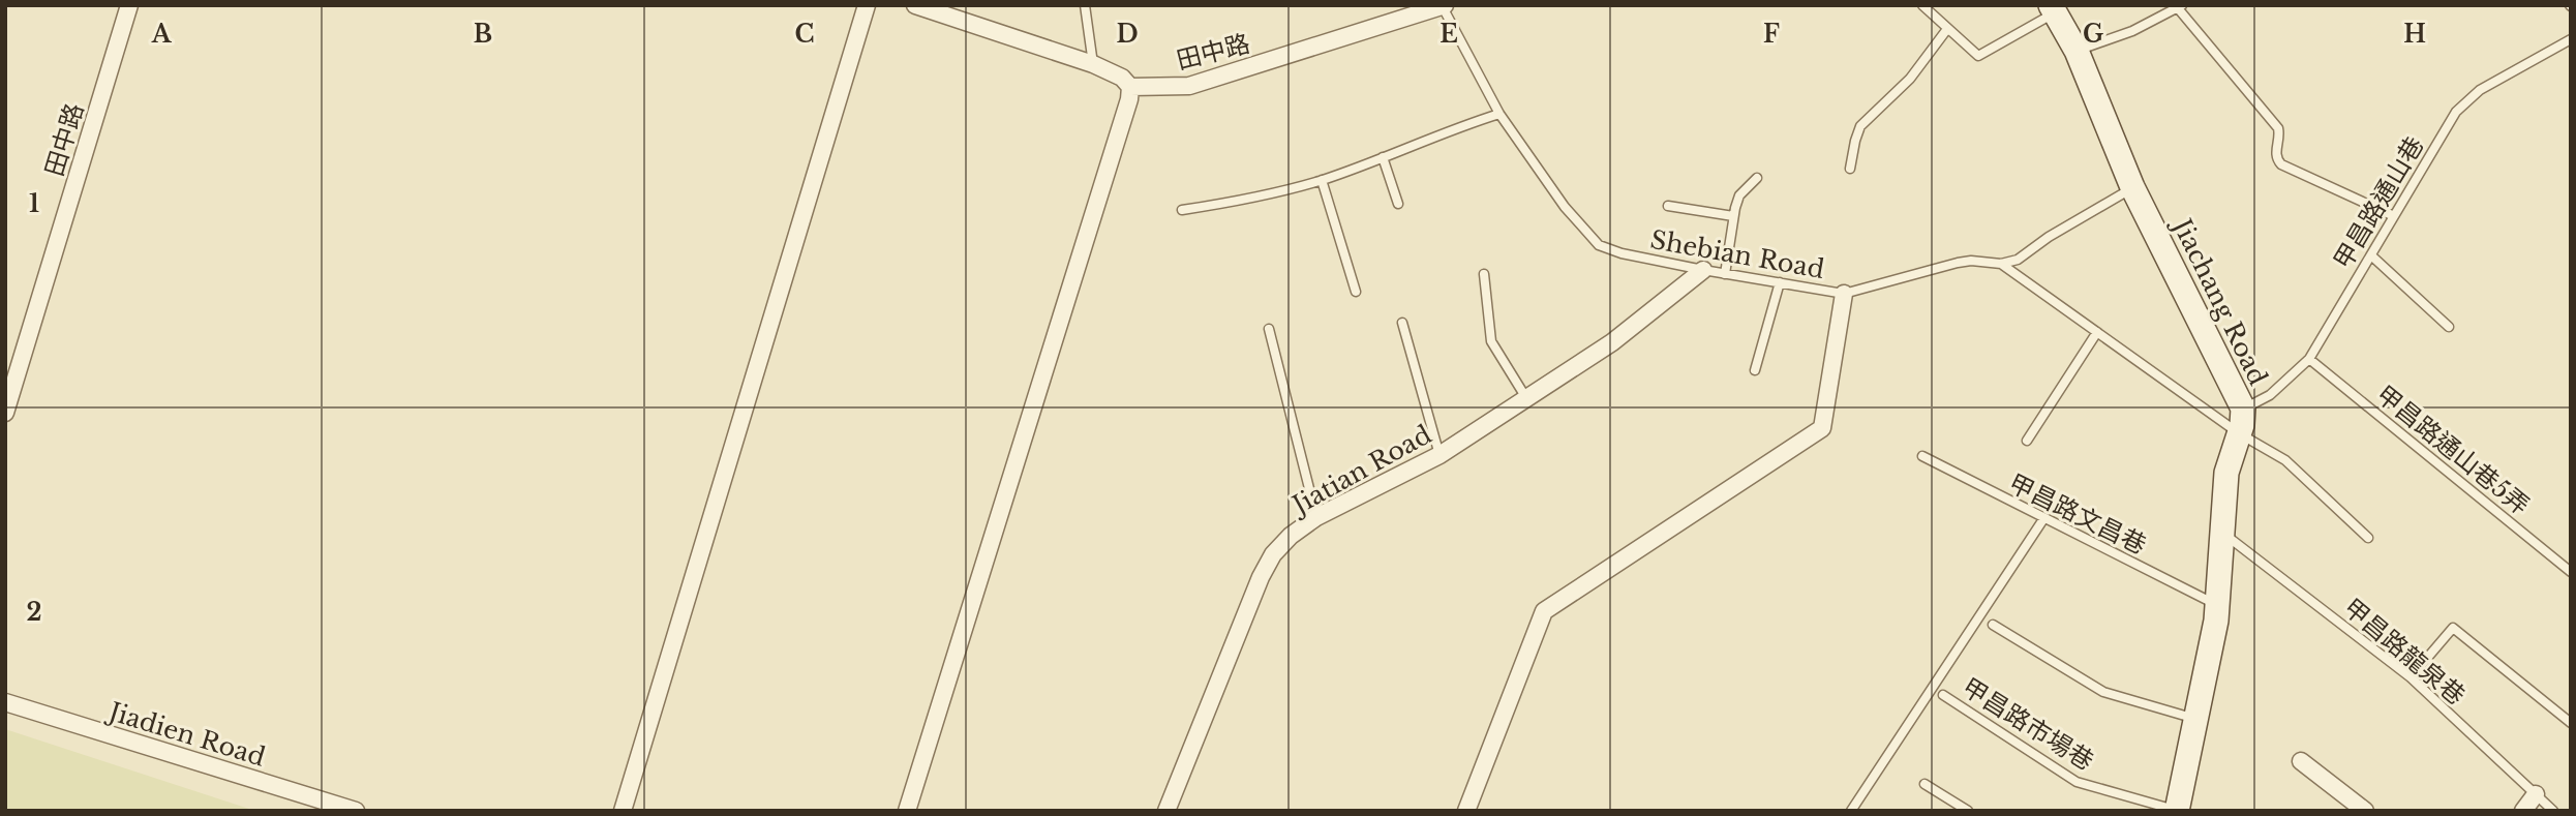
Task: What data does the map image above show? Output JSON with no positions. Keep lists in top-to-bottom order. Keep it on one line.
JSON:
{"streets":{"street":["田中路","Jiachang Road","Jiatian Road","Jiadien Road"],"lane":["甲昌路通山巷","Shebian Road","甲昌路通山巷5弄","甲昌路文昌巷","甲昌路龍泉巷","甲昌路市場巷"]},"crossings":[["田中路","Shebian Road"],["甲昌路通山巷","Jiachang Road"],["甲昌路通山巷","甲昌路通山巷5弄"],["Shebian Road","Jiatian Road"],["Jiachang Road","甲昌路文昌巷"],["Jiachang Road","甲昌路龍泉巷"],["Jiachang Road","甲昌路市場巷"]],"grid":{"columns":["A","B","C","D","E","F","G","H"],"rows":["1","2"]}}
